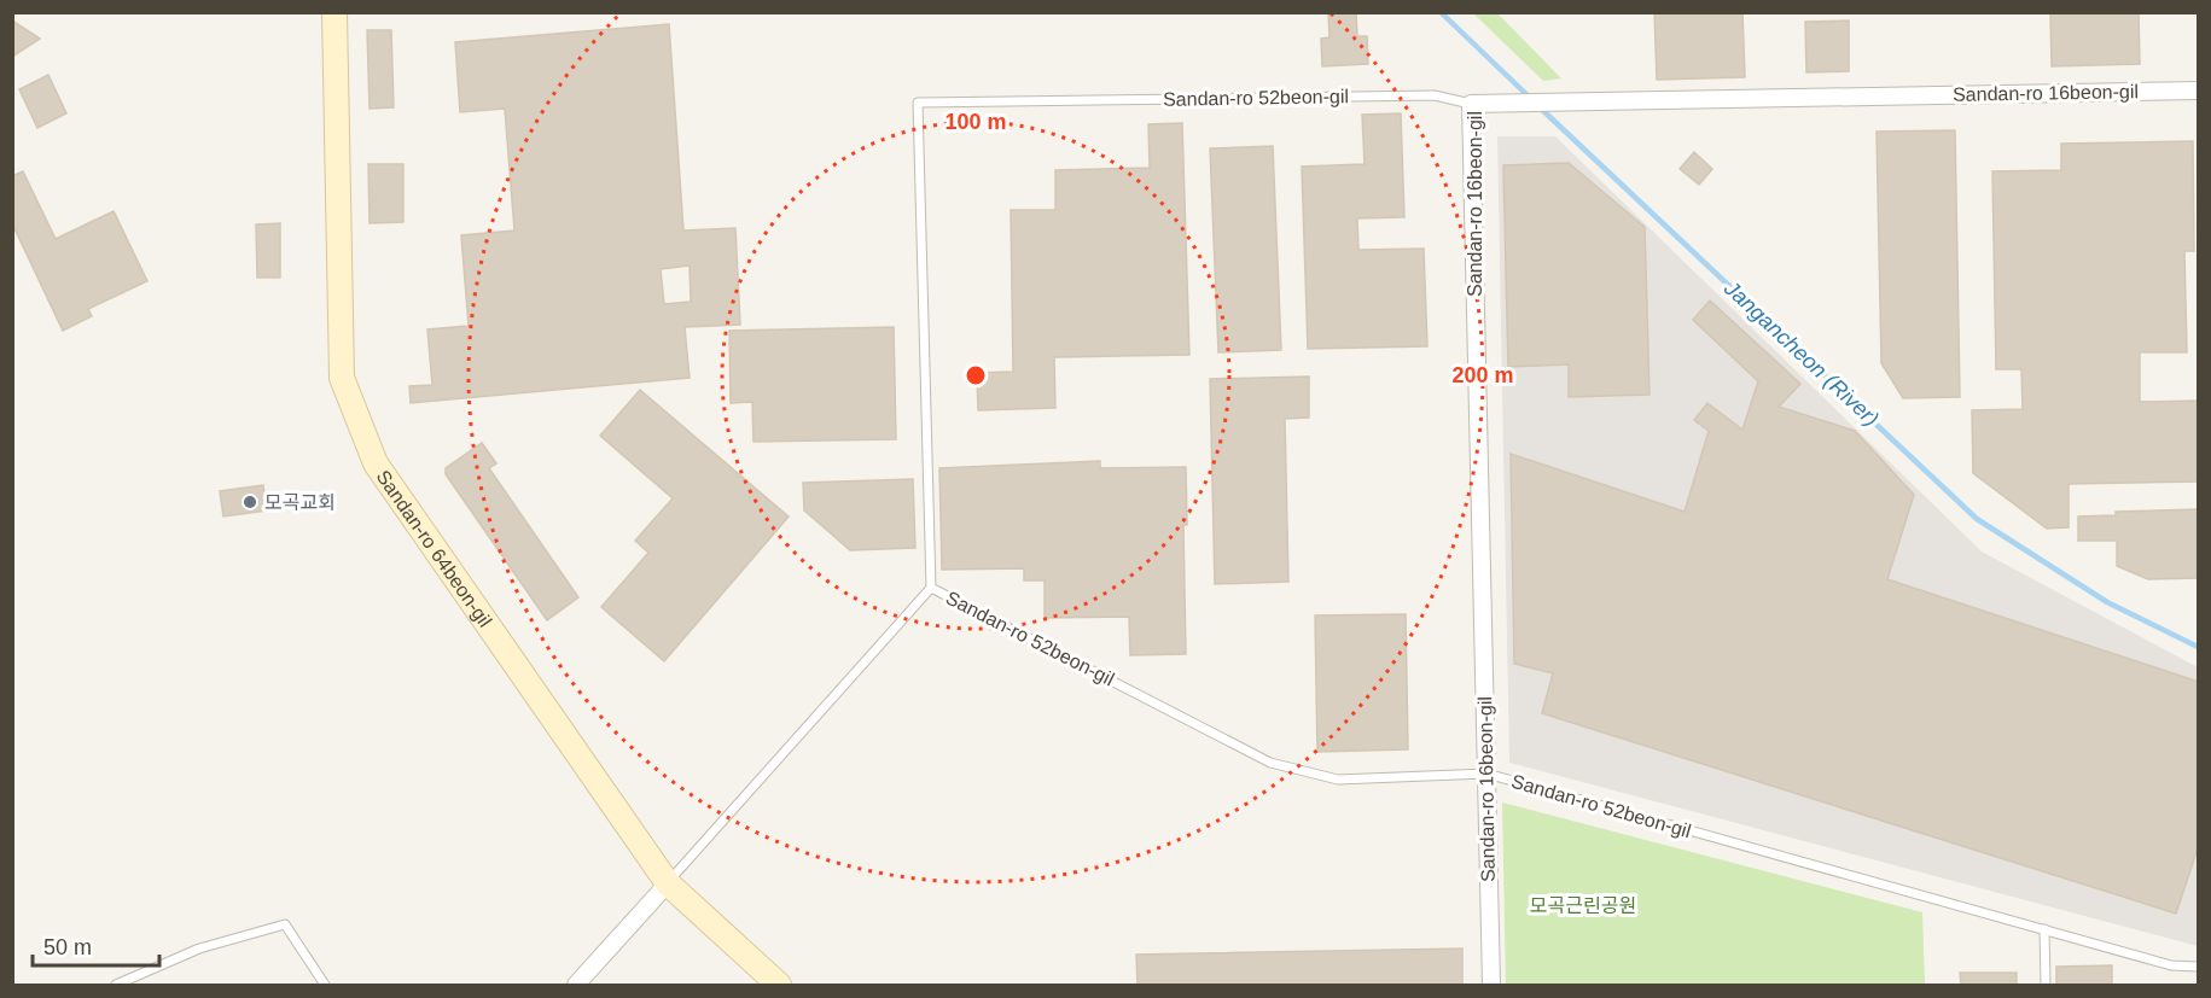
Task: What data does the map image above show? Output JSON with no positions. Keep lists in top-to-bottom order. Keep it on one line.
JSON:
{"streets":{"street":["Sandan-ro 16beon-gil","Sandan-ro 64beon-gil"],"lane":["Sandan-ro 52beon-gil"]},"crossings":[["Sandan-ro 16beon-gil","Sandan-ro 52beon-gil"],["Sandan-ro 52beon-gil","Sandan-ro 64beon-gil"]],"water":["Jangancheon (River)"],"parks":["모곡근린공원"],"places":["모곡교회"],"scale_bar":"50 m","rings":["100 m","200 m"]}
